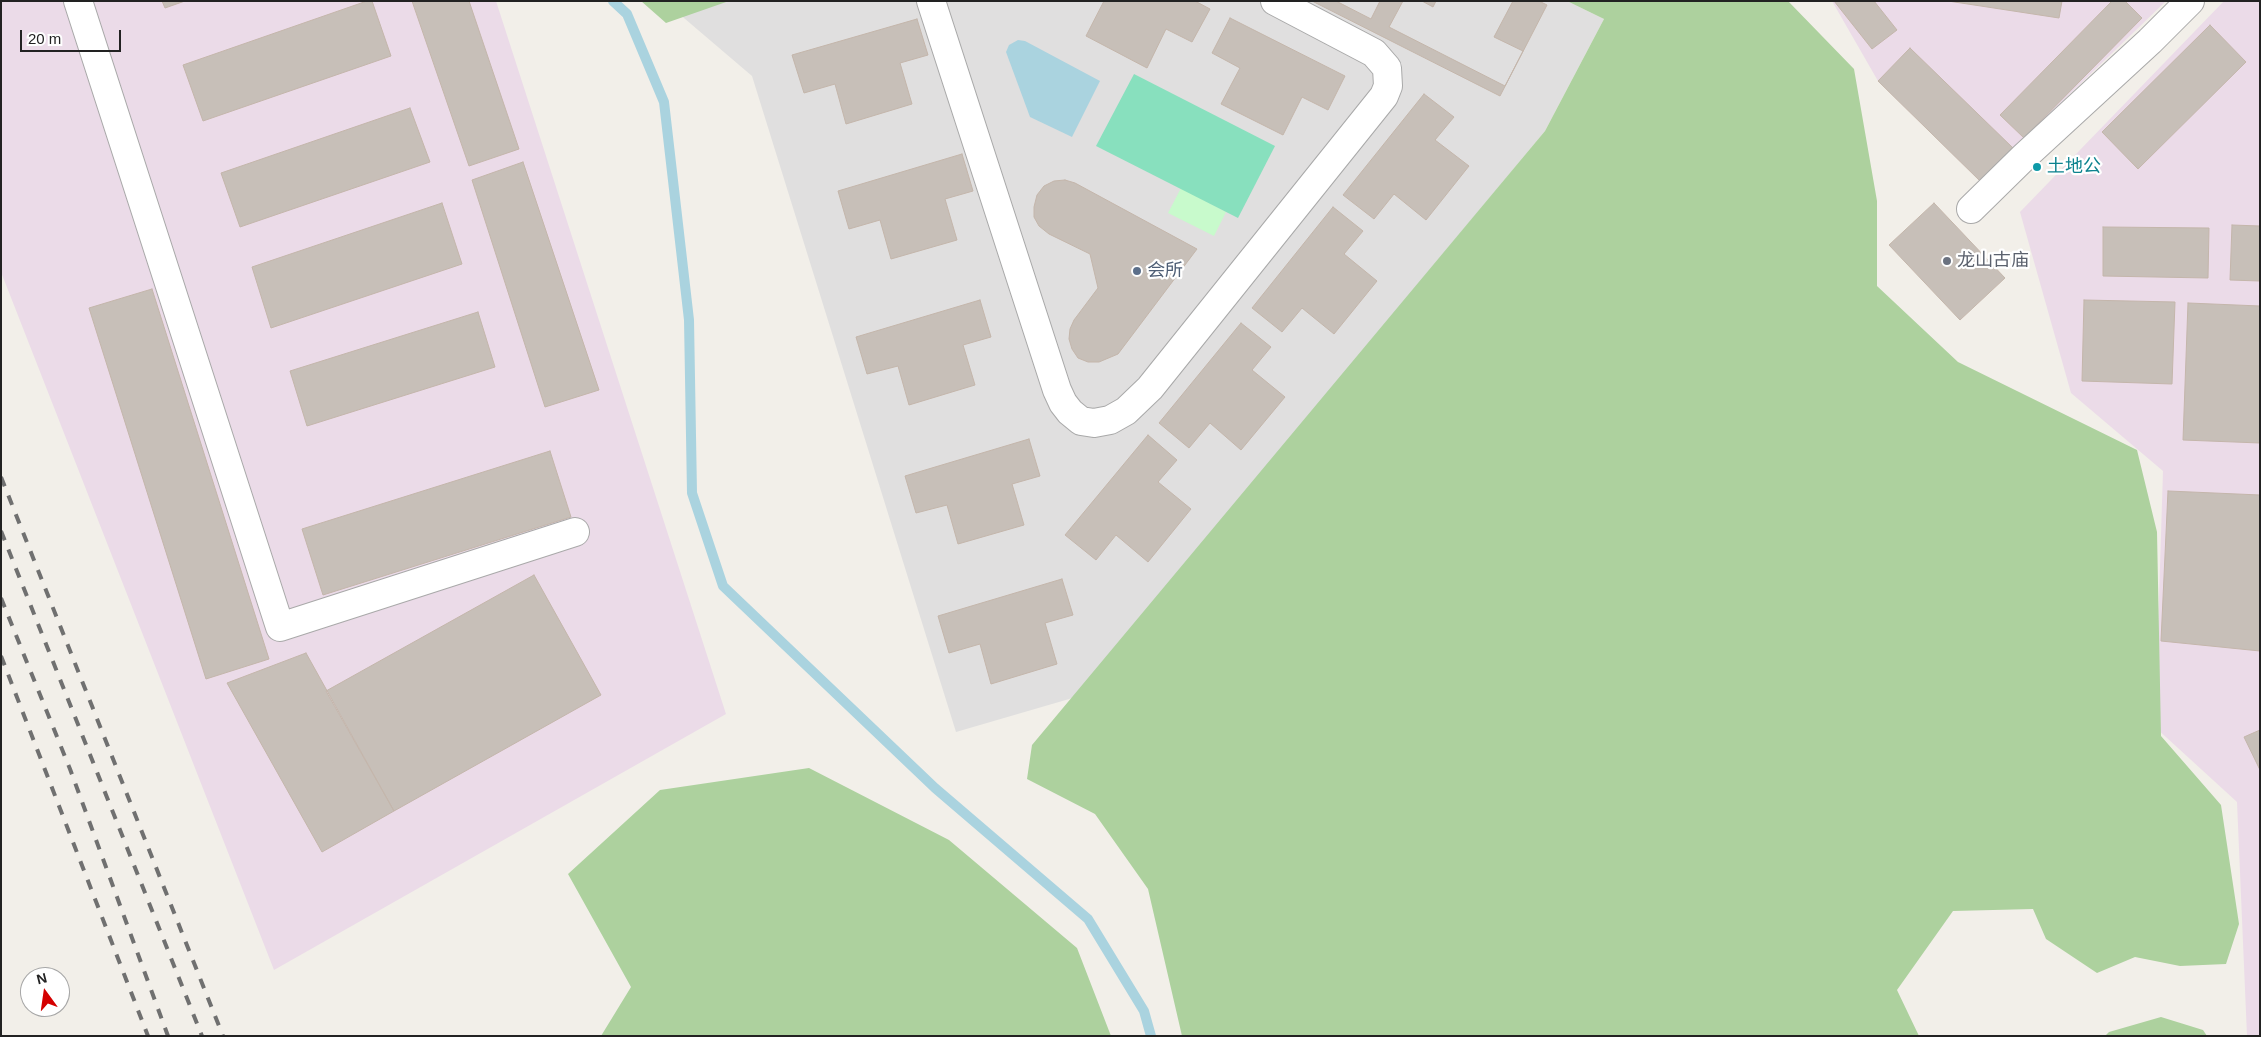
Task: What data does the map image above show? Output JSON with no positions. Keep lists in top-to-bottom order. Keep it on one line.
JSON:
{"places":["土地公","龙山古庙","会所"],"scale_bar":"20 m","north":"top"}
